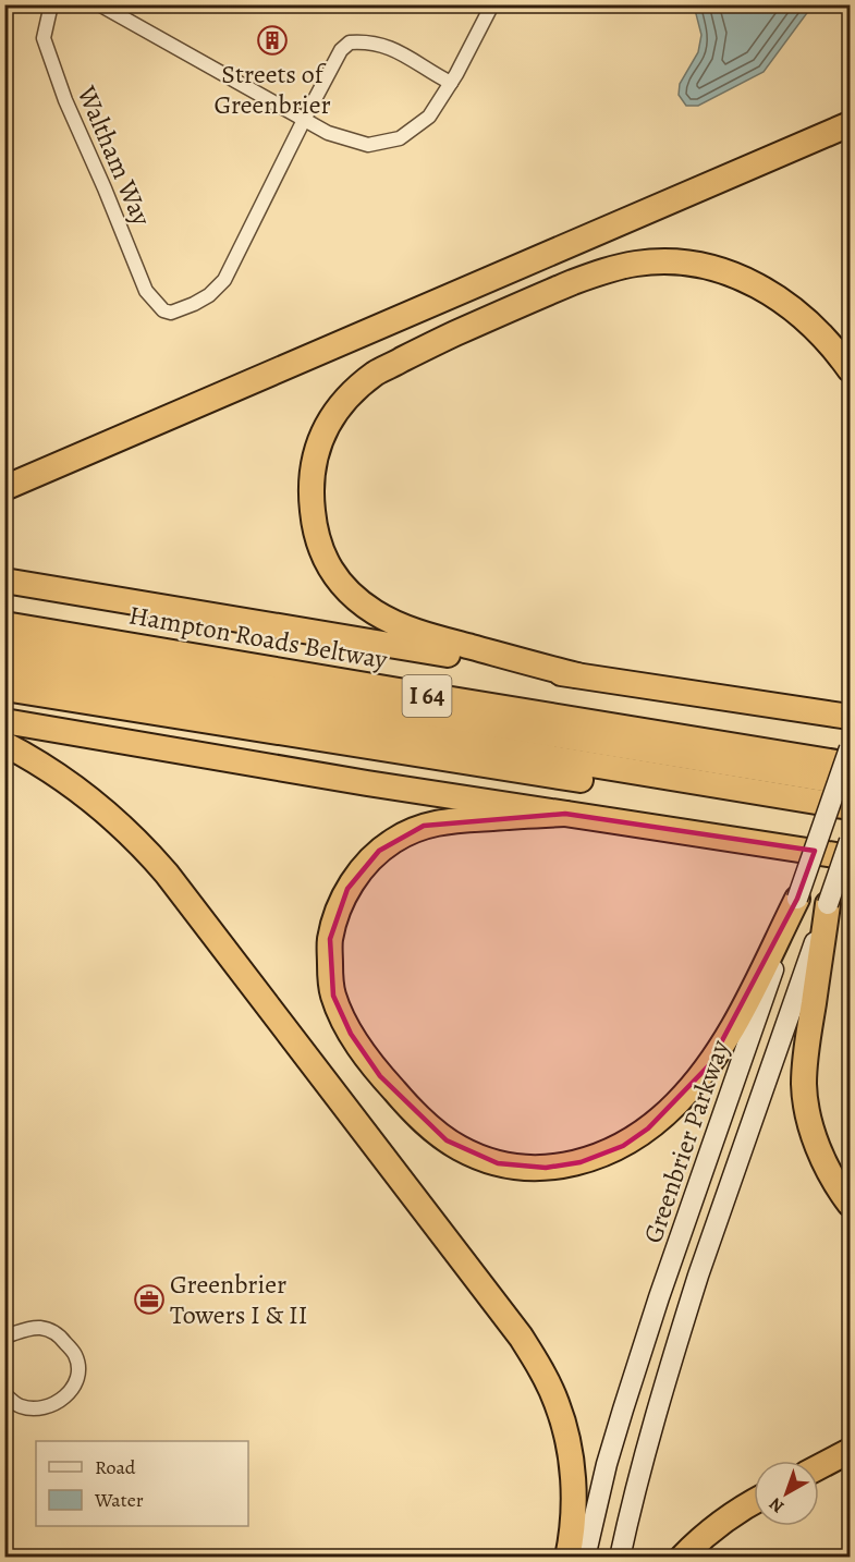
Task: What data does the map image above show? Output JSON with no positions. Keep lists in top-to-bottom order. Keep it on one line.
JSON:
{"streets":{"highway":["Hampton Roads Beltway","I 64"],"main road":["Greenbrier Parkway"],"street":["Waltham Way"]},"places":{"building":["Streets of Greenbrier"],"office":["Greenbrier Towers I & II"]},"legend":["Road","Water"],"north":"bottom left"}
